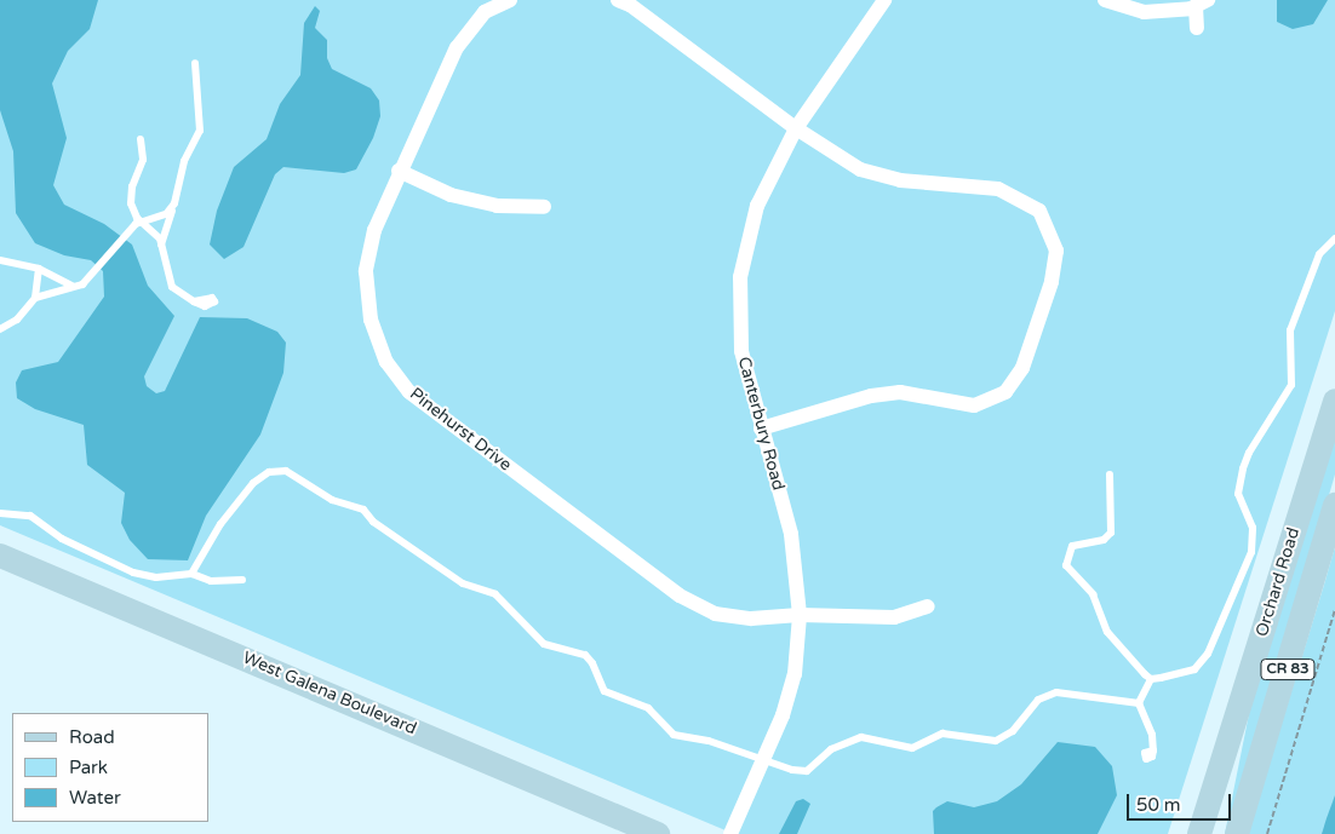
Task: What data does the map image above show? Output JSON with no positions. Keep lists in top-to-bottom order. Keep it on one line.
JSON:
{"streets":{"main road":["Orchard Road","CR 83","West Galena Boulevard"],"street":["Canterbury Road","Pinehurst Drive"]},"crossings":[["Canterbury Road","Pinehurst Drive"]],"legend":["Road","Park","Water"],"scale_bar":"50 m"}
